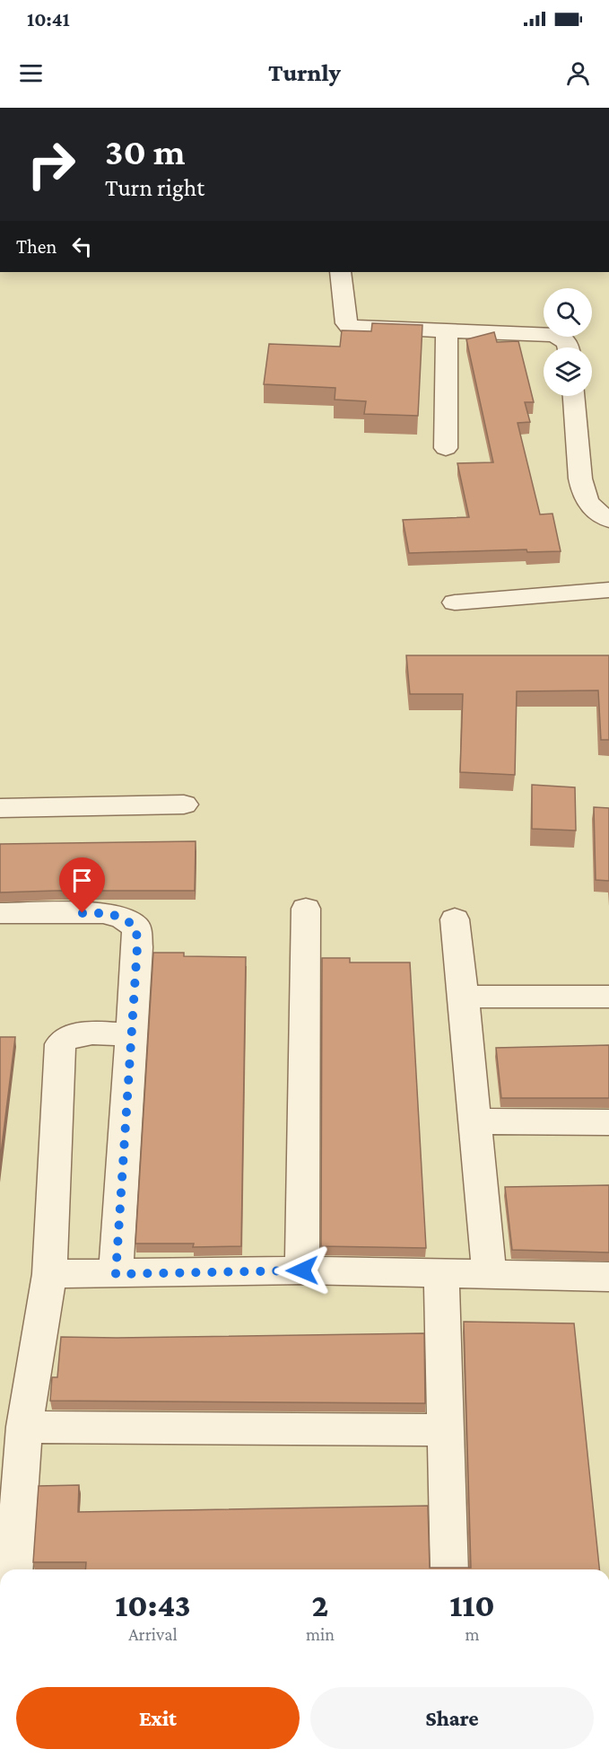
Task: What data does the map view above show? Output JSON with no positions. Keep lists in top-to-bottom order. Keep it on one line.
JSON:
{"page":{"status":"10:41","header":"Turnly","turn":["30 m","Turn right"],"then":"Then","eta":["10:43","Arrival","2","min","110","m"],"buttons":["Exit","Share"]}}
